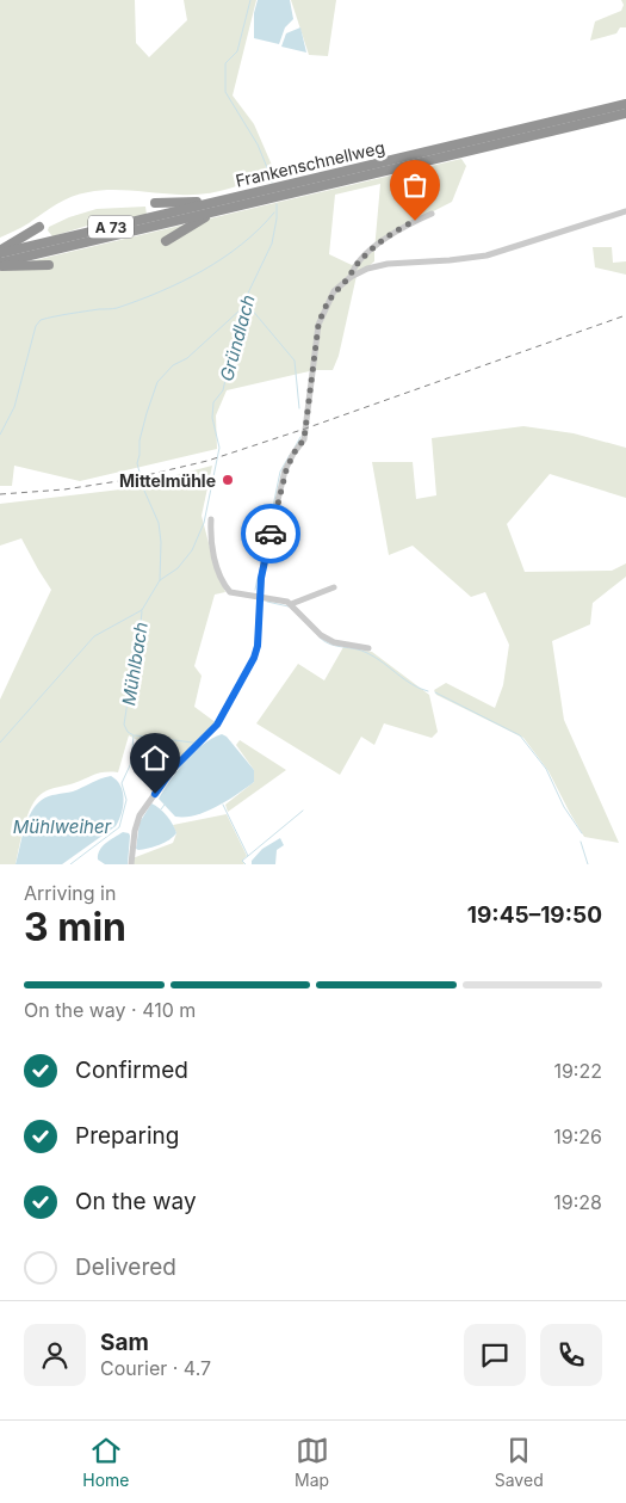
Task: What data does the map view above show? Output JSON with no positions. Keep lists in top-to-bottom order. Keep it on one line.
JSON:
{"streets":{"highway":["Frankenschnellweg","A 73"]},"water":["Gründlach","Mühlbach","Mühlweiher"],"places":["Mittelmühle"],"page":{"heading":["3 min","Arriving in","19:45–19:50"],"panel":["Sam","Courier · 4.7"],"bar":"On the way · 410 m","list":[["Confirmed","19:22"],["Preparing","19:26"],["On the way","19:28"],"Delivered"],"tabs":["Home","Map","Saved"]}}
